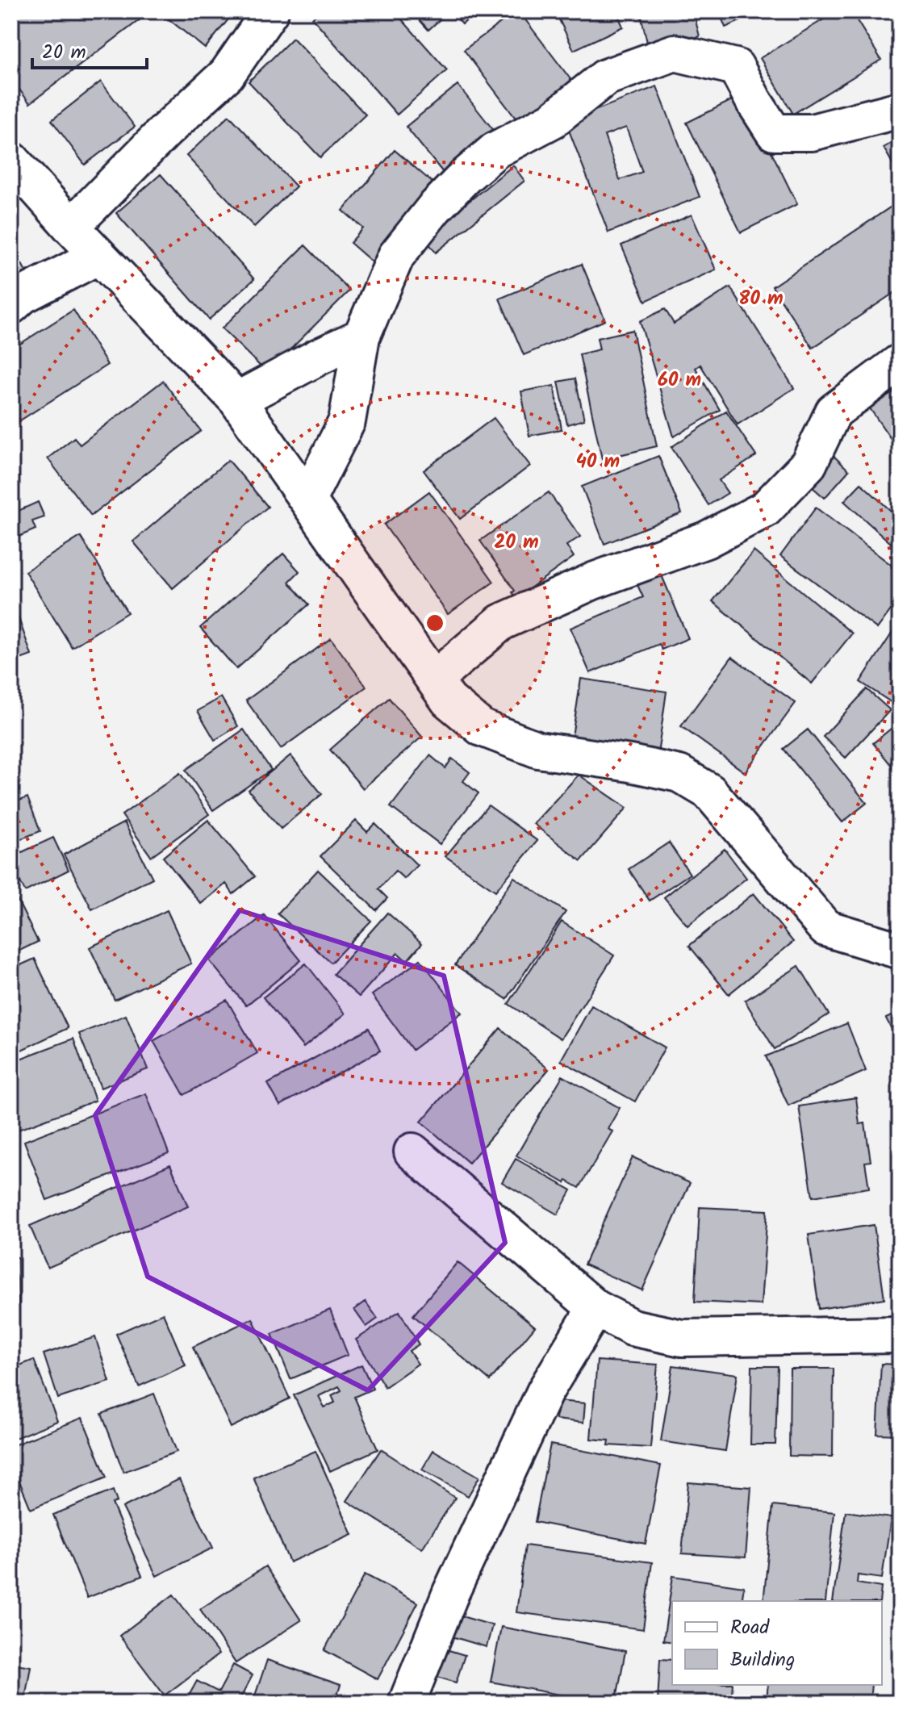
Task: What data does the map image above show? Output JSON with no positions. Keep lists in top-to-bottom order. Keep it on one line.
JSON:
{"legend":["Road","Building"],"scale_bar":"20 m","rings":["80 m","60 m","40 m","20 m"]}
